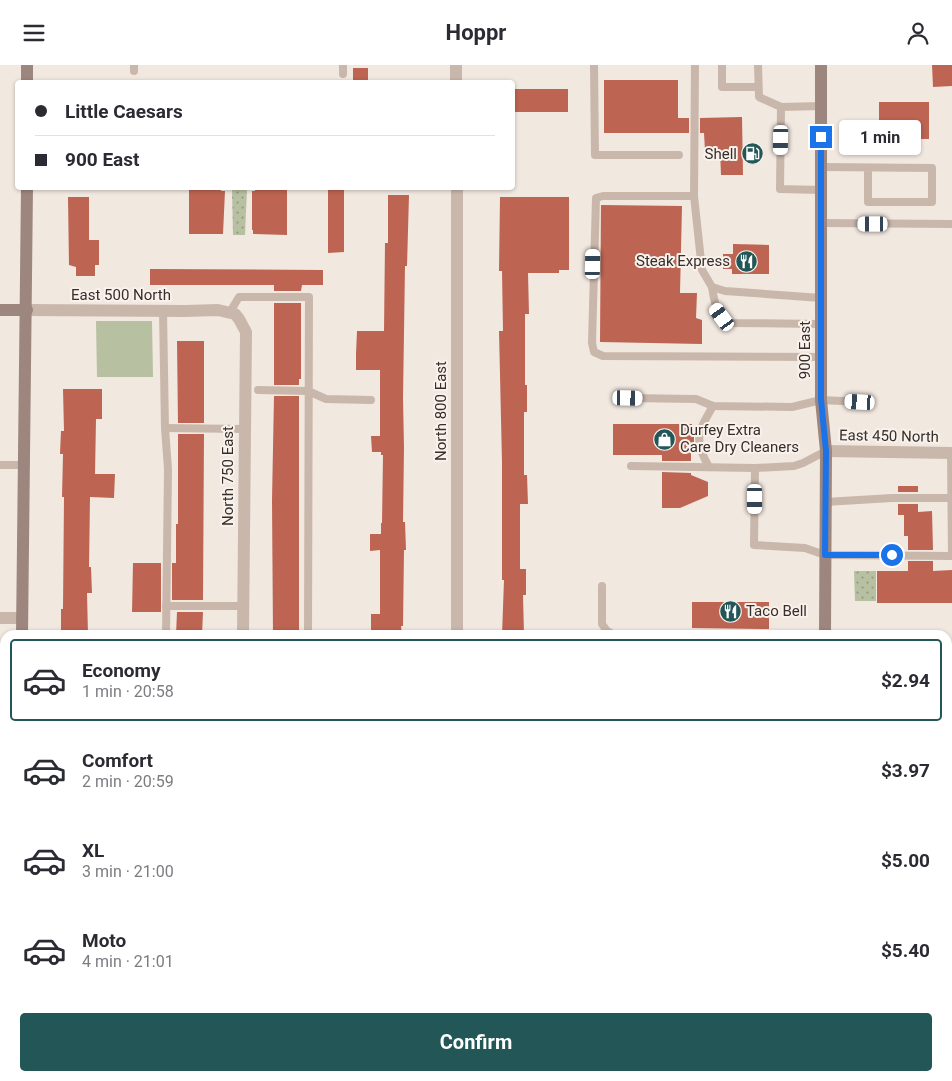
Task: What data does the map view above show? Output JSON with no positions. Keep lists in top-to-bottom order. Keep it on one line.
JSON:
{"streets":{"main road":["East 500 North","900 East"],"street":["North 800 East","East 450 North","North 750 East"]},"crossings":[["East 500 North","North 750 East"],["900 East","East 450 North"]],"places":{"fuel station":["Shell"],"restaurant":["Steak Express","Taco Bell"],"shop":["Durfey Extra Care Dry Cleaners"]},"page":{"header":"Hoppr","banner":["Little Caesars","900 East"],"bubble":"1 min","list":[{"name":"Economy","note":"1 min · 20:58","value":"$2.94"},{"name":"Comfort","note":"2 min · 20:59","value":"$3.97"},{"name":"XL","note":"3 min · 21:00","value":"$5.00"},{"name":"Moto","note":"4 min · 21:01","value":"$5.40"}],"buttons":"Confirm"}}
